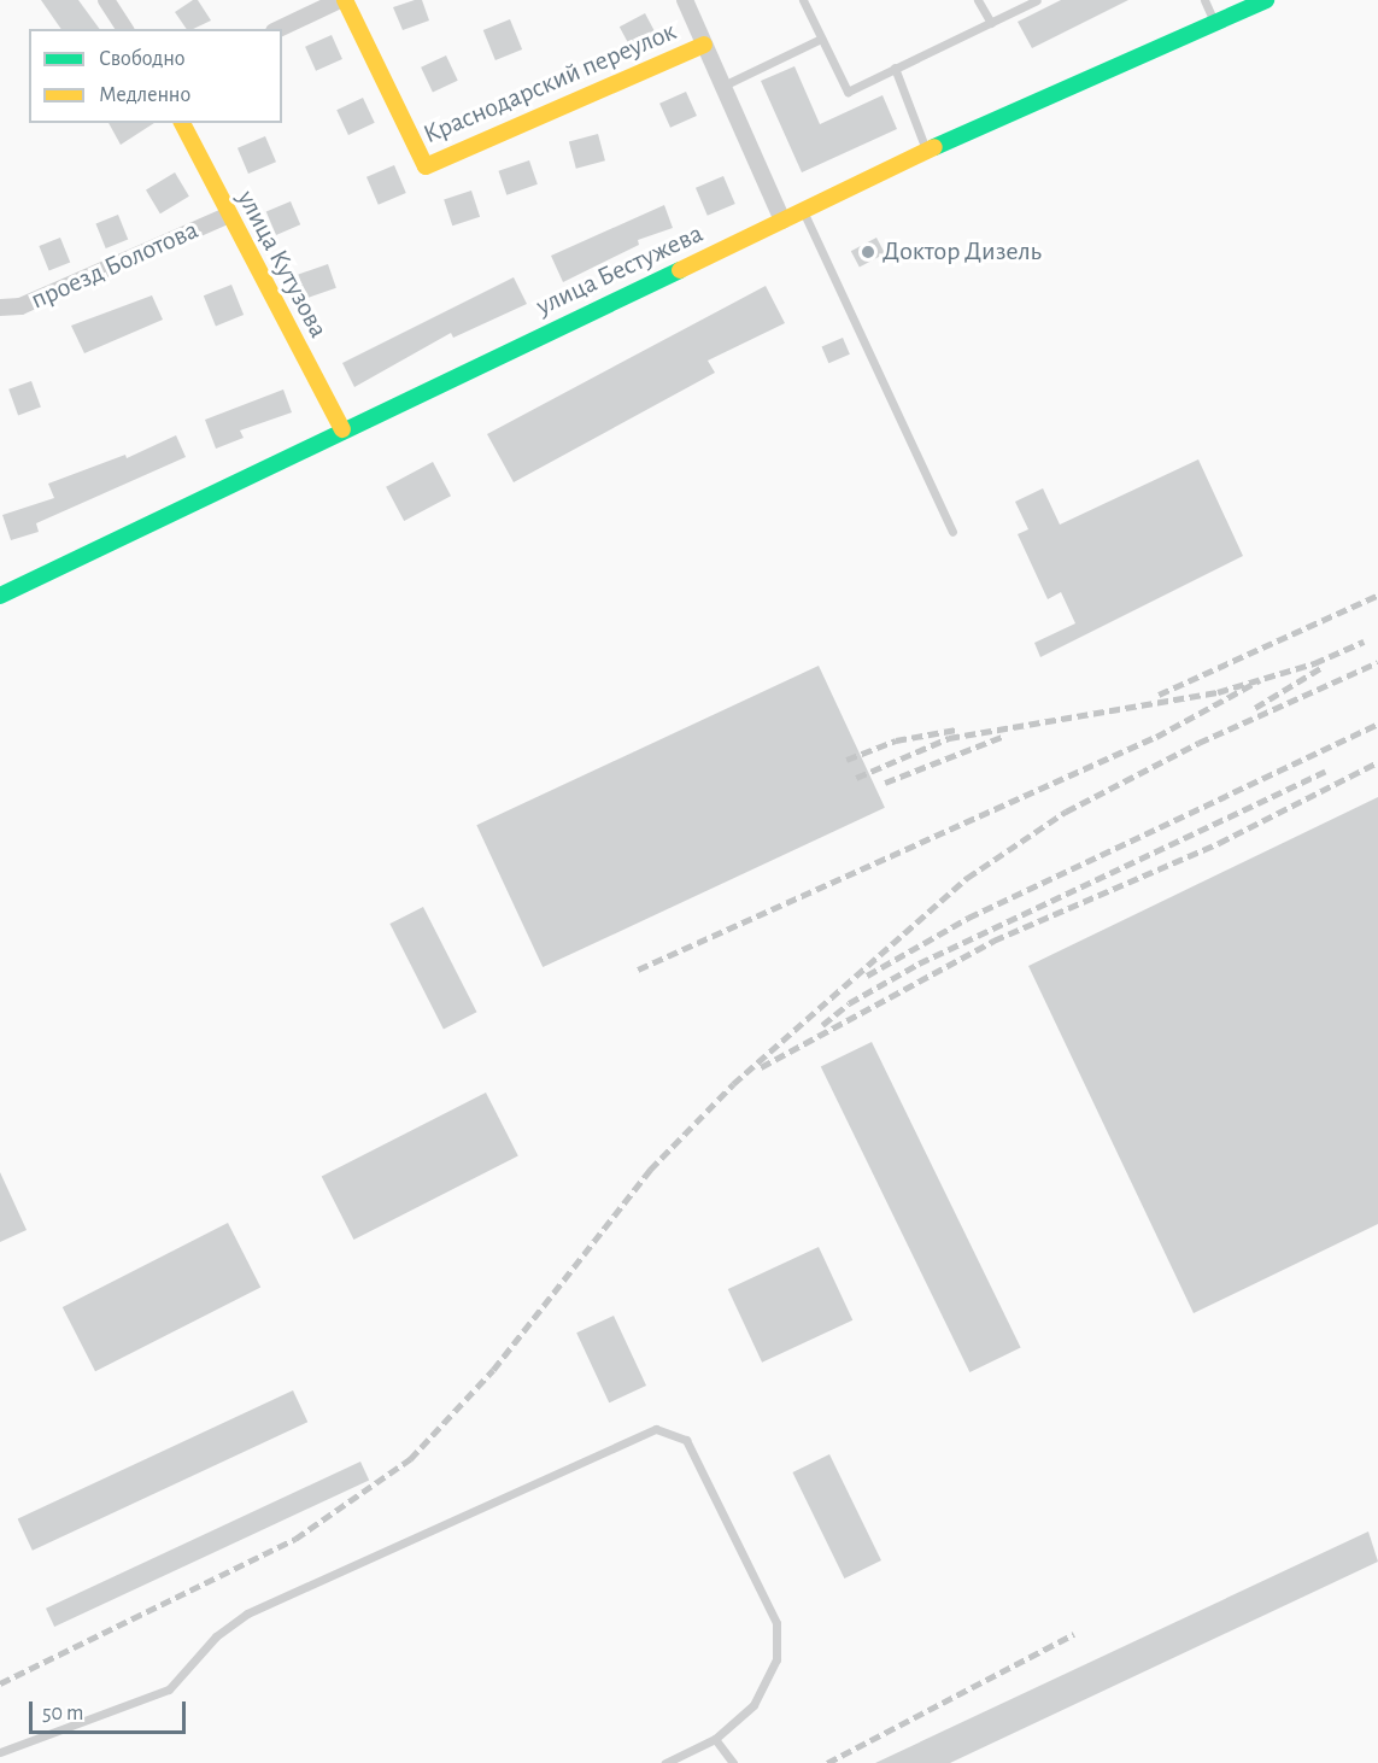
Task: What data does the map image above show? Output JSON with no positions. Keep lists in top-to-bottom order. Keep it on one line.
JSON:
{"streets":{"street":["Краснодарский переулок","улица Кутузова","проезд Болотова","улица Бестужева"]},"crossings":[["улица Кутузова","проезд Болотова"],["улица Кутузова","улица Бестужева"]],"places":["Доктор Дизель"],"legend":["Свободно","Медленно"],"scale_bar":"50 m"}
